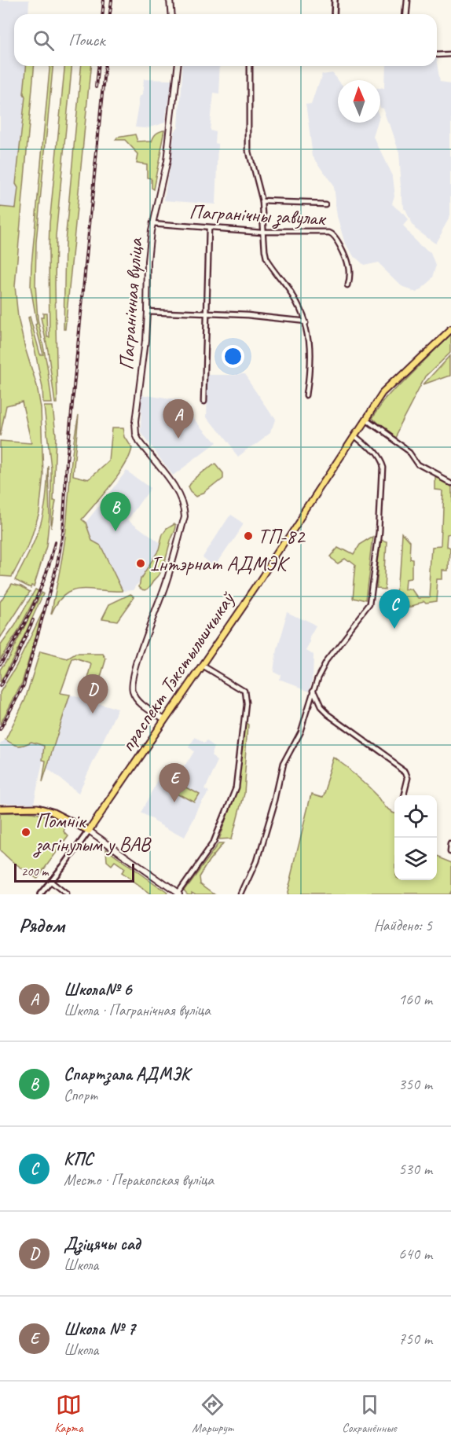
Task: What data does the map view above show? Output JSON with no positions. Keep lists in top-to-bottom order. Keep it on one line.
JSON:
{"streets":{"main road":["Пагранічная вуліца","праспект Тэкстыльшчыкаў"],"street":["Пагранічны завулак"]},"crossings":[["Пагранічны завулак","Пагранічная вуліца"],["Пагранічная вуліца","праспект Тэкстыльшчыкаў"]],"places":["ТП-82","Інтэрнат АДМЭК","Помнік загінулым у ВАВ"],"scale_bar":"200 m","north":"top","page":{"search":"Поиск","pins":["A","B","C","D","E"],"scale":"200 m","heading":["Рядом","Найдено: 5"],"list":[{"mark":"A","name":"Школа№ 6","note":"Школа · Пагранічная вуліца","value":"160 m"},{"mark":"B","name":"Спартзала АДМЭК","note":"Спорт","value":"350 m"},{"mark":"C","name":"КПС","note":"Место · Перакопская вуліца","value":"530 m"},{"mark":"D","name":"Дзіцячы сад","note":"Школа","value":"640 m"},{"mark":"E","name":"Школа № 7","note":"Школа","value":"750 m"}],"nav":["Карта","Маршрут","Сохранённые"]}}
